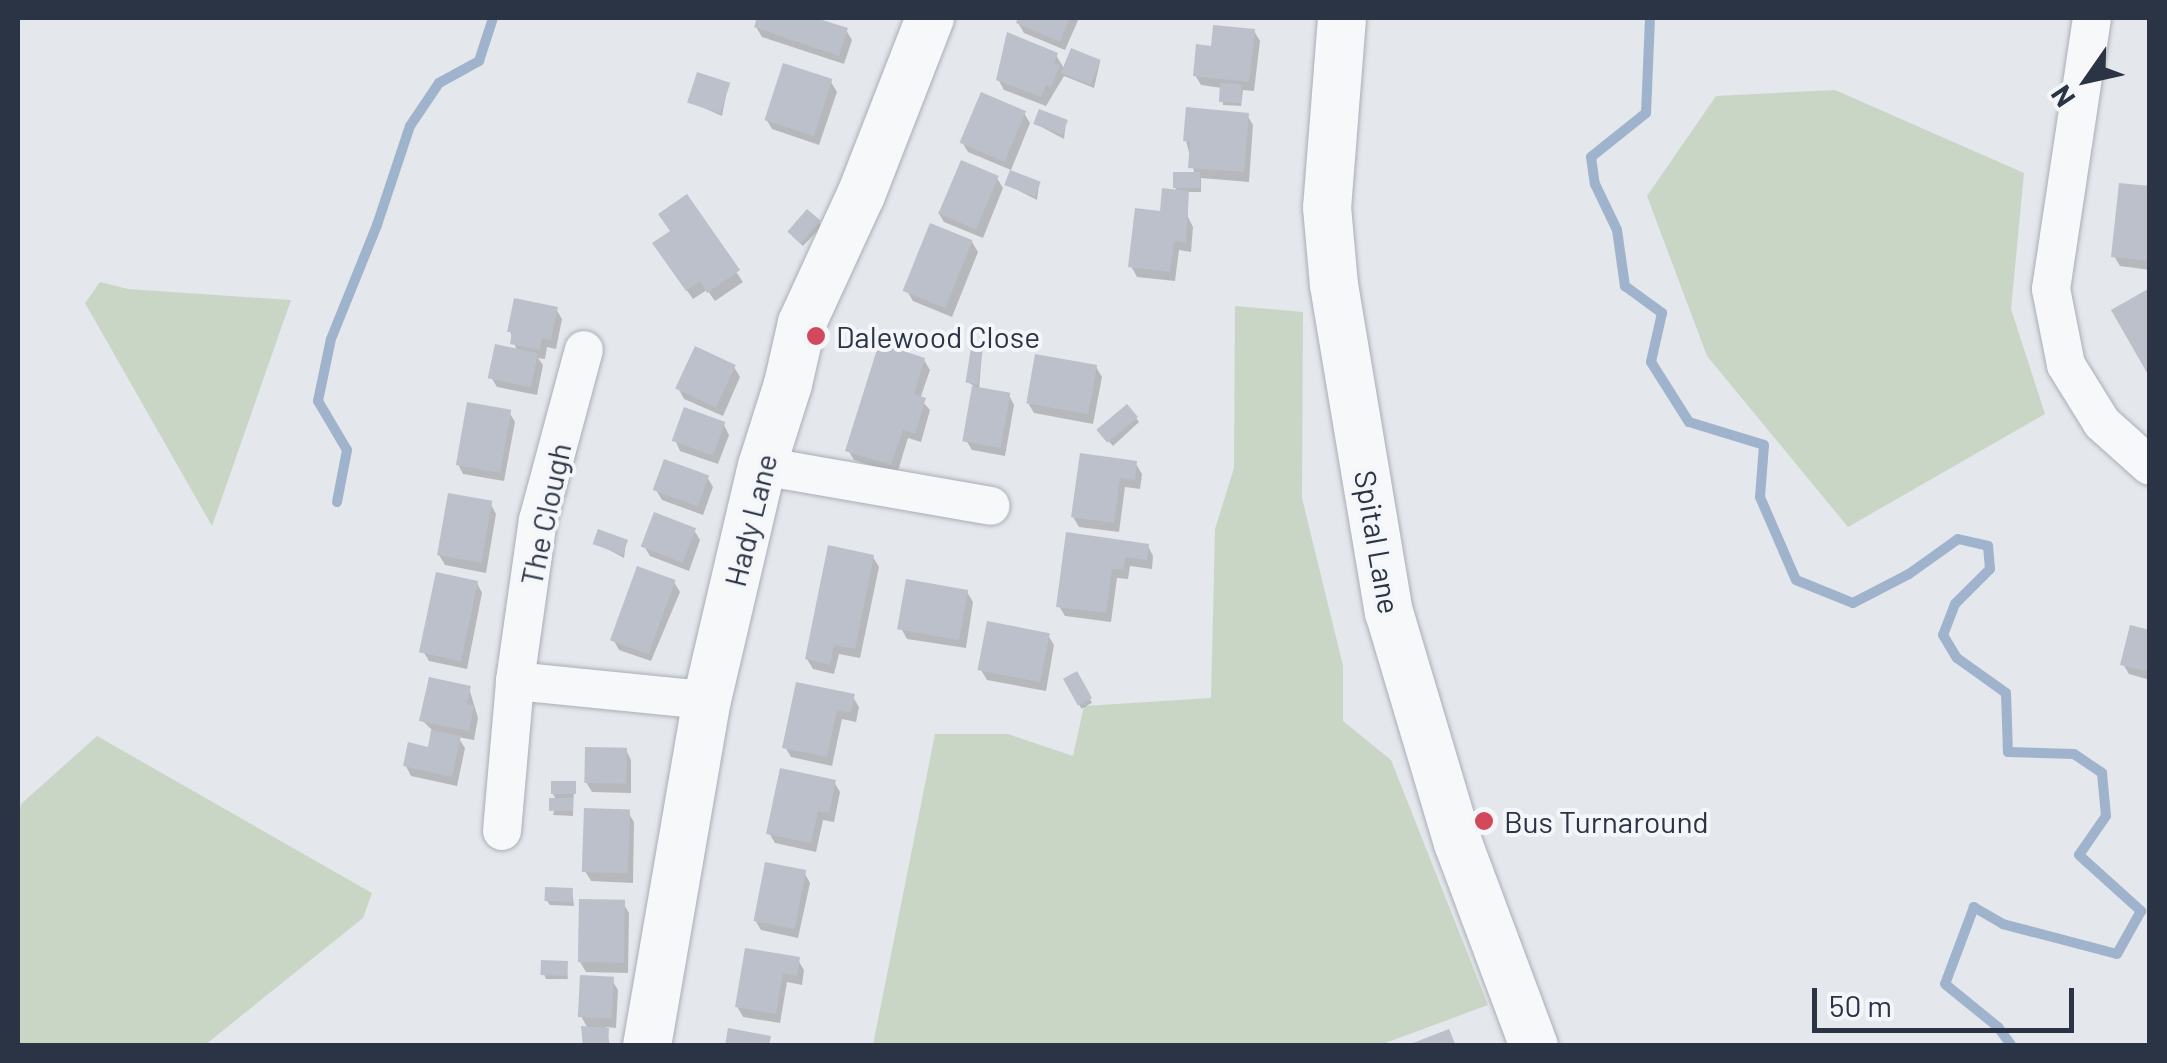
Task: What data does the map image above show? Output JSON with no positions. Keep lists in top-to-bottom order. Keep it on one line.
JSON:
{"streets":{"street":["The Clough","Hady Lane","Spital Lane"]},"places":["Dalewood Close","Bus Turnaround"],"scale_bar":"50 m","north":"bottom left"}
